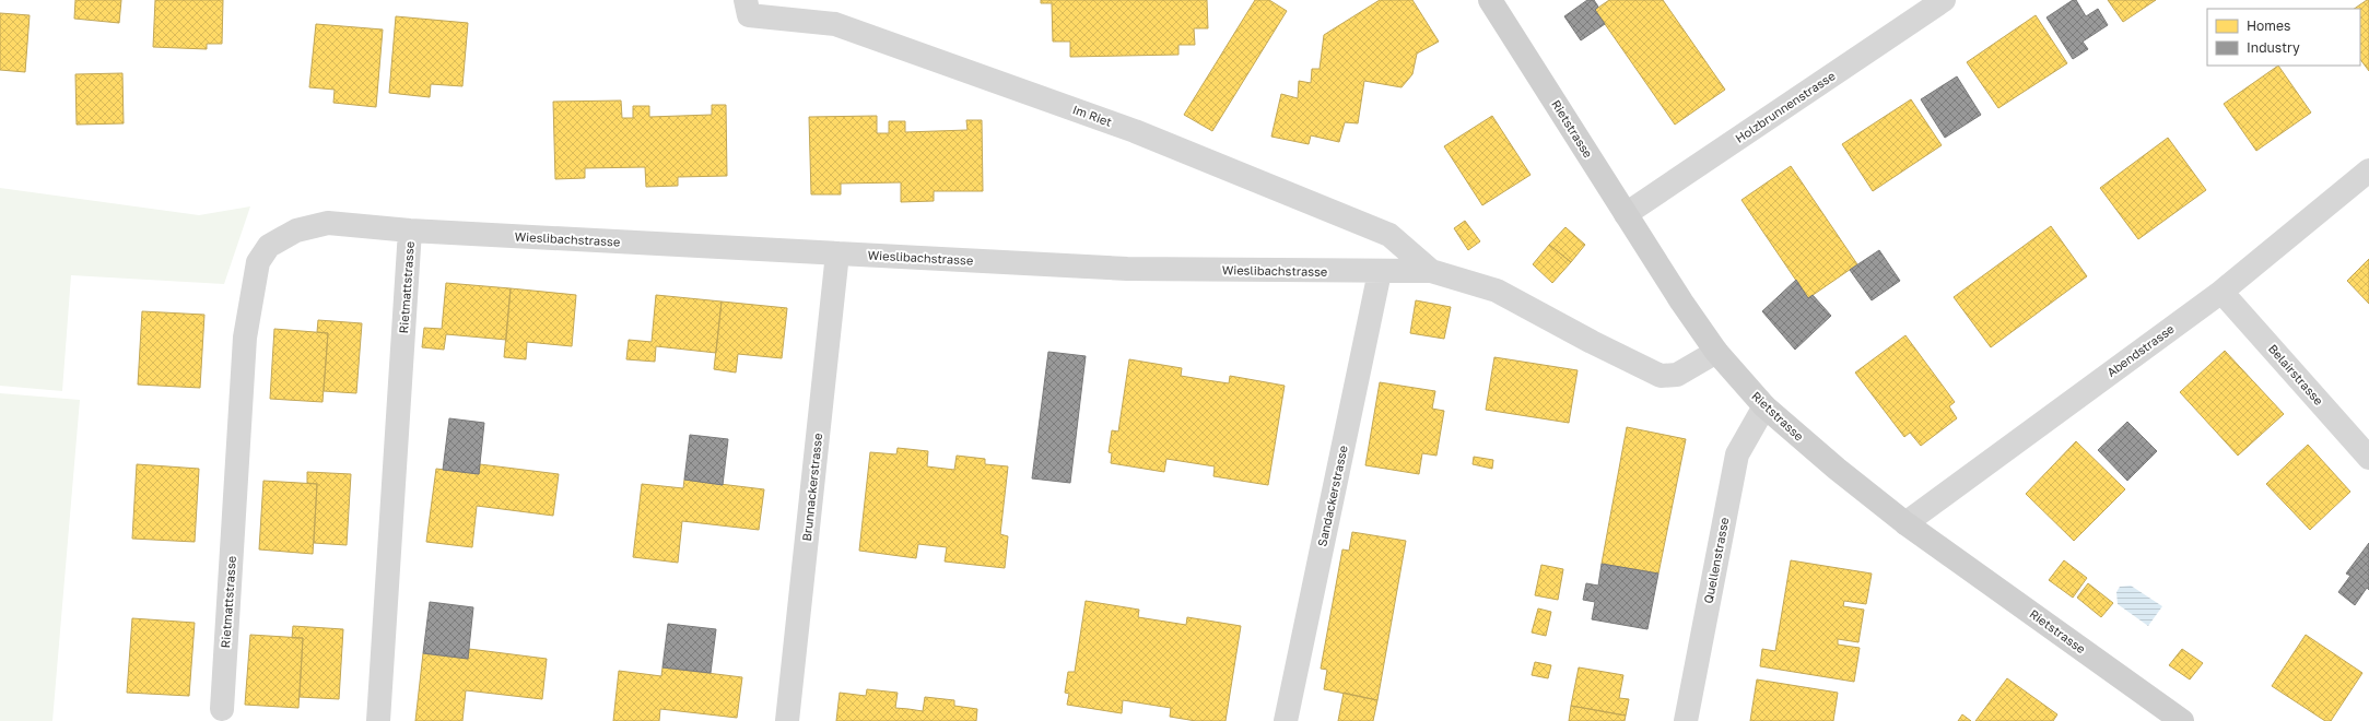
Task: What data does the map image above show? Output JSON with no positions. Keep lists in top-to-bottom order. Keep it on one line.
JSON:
{"streets":{"street":["Holzbrunnenstrasse","Im Riet","Rietstrasse","Wieslibachstrasse","Rietmattstrasse","Abendstrasse","Belairstrasse","Brunnackerstrasse","Sandackerstrasse","Quellenstrasse"]},"crossings":[["Holzbrunnenstrasse","Rietstrasse"],["Im Riet","Wieslibachstrasse"],["Rietstrasse","Abendstrasse"],["Rietstrasse","Quellenstrasse"],["Wieslibachstrasse","Rietmattstrasse"],["Wieslibachstrasse","Brunnackerstrasse"],["Wieslibachstrasse","Sandackerstrasse"],["Abendstrasse","Belairstrasse"]],"legend":["Homes","Industry"]}
